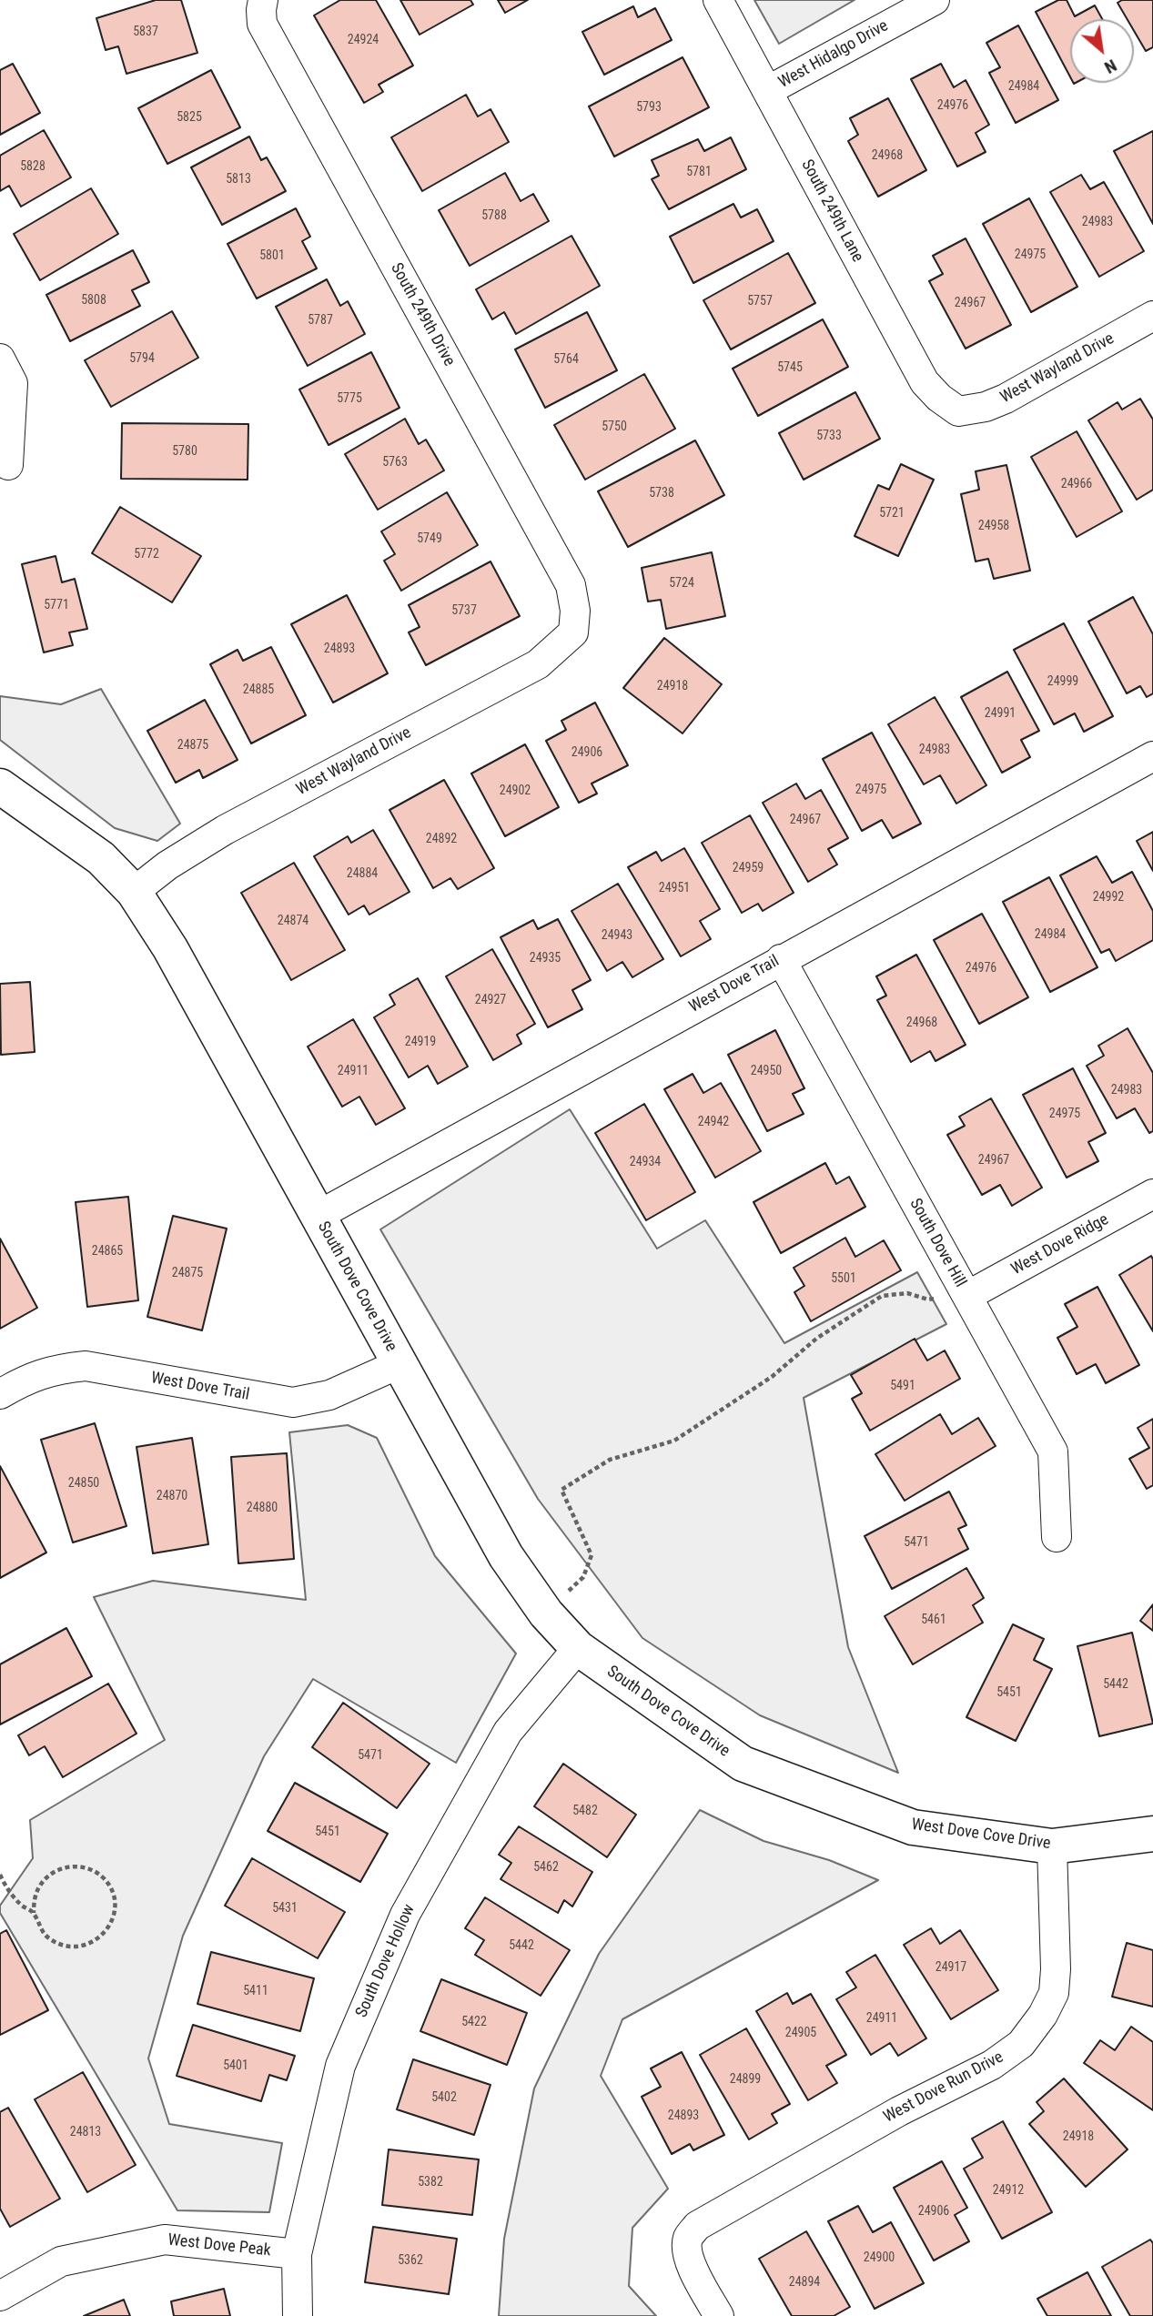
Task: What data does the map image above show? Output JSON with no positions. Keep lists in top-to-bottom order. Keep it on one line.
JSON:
{"streets":{"street":["West Hidalgo Drive","South 249th Lane","South 249th Drive","West Wayland Drive","West Dove Trail","South Dove Hill","West Dove Ridge","South Dove Cove Drive","West Dove Cove Drive","South Dove Hollow","West Dove Run Drive","West Dove Peak"]},"crossings":[["West Hidalgo Drive","South 249th Lane"],["South 249th Lane","West Wayland Drive"],["South 249th Drive","West Wayland Drive"],["West Wayland Drive","South Dove Cove Drive"],["West Dove Trail","South Dove Hill"],["West Dove Trail","South Dove Cove Drive"],["South Dove Hill","West Dove Ridge"],["South Dove Cove Drive","West Dove Cove Drive"],["South Dove Cove Drive","South Dove Hollow"],["West Dove Cove Drive","West Dove Run Drive"],["South Dove Hollow","West Dove Peak"]],"house_numbers":["5837","24924","24984","24976","5793","5825","24968","5828","5781","5813","5788","24983","24975","5801","5808","5757","24967","5787","5794","5764","5745","5775","5750","5733","5780","5763","24966","5738","5721","24958","5749","5772","5724","5771","5737","24893","24999","24918","24885","24991","24875","24983","24906","24975","24902","24967","24892","24959","24884","24951","24992","24874","24984","24943","24935","24976","24927","24968","24919","24911","24950","24983","24975","24942","24967","24934","24865","24875","5501","5491","24850","24870","24880","5471","5461","5442","5451","5471","5482","5451","5462","5431","5442","24917","5411","24911","5422","24905","5401","24899","5402","24893","24813","24918","5382","24912","24906","24900","5362","24894"],"north":"bottom right"}
